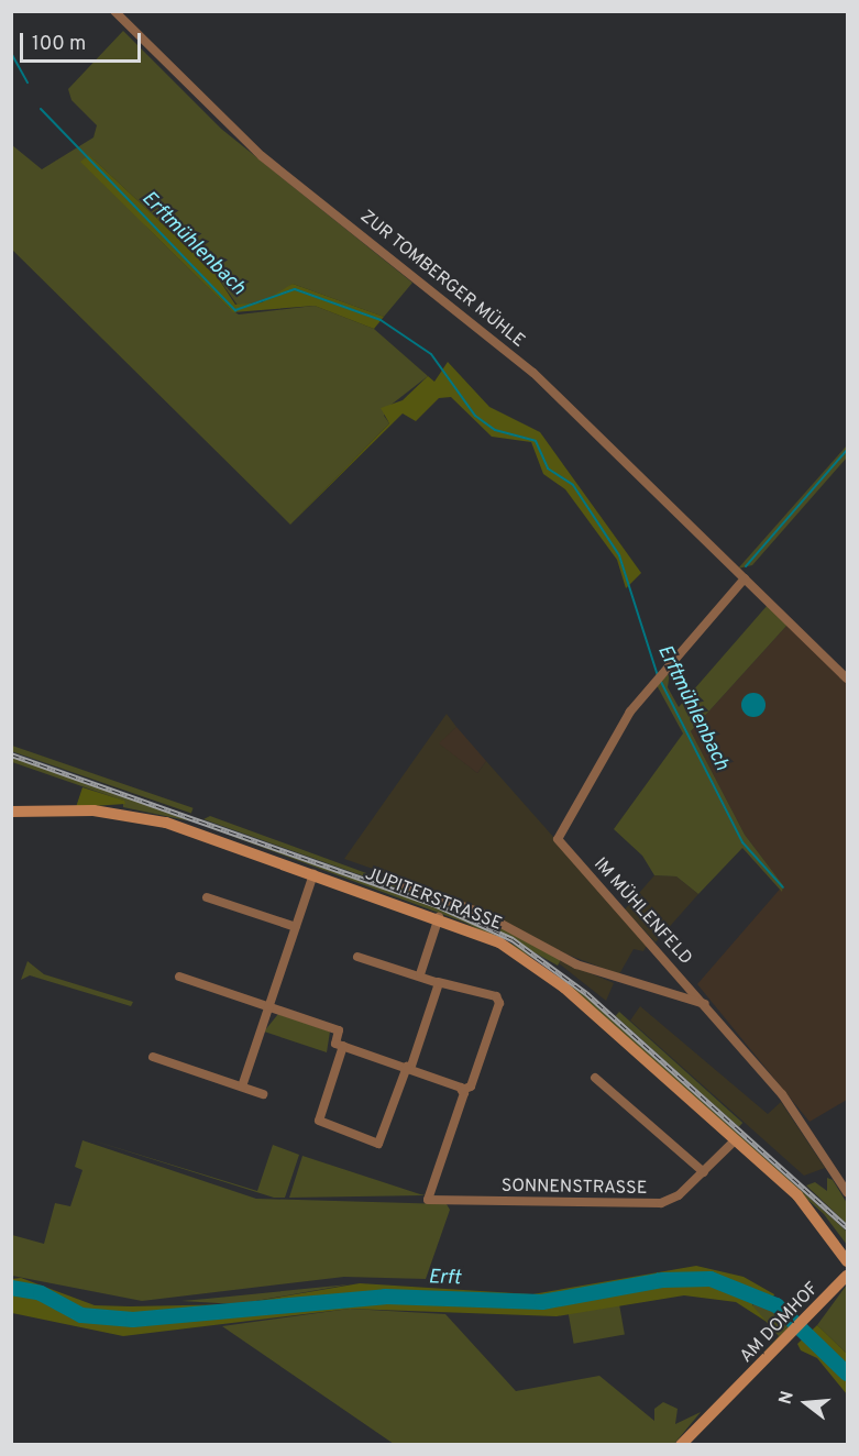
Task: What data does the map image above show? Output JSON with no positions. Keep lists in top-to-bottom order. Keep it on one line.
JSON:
{"streets":{"street":["ZUR TOMBERGER MÜHLE","JUPITERSTRASSE","IM MÜHLENFELD","SONNENSTRASSE","AM DOMHOF"]},"crossings":[["ZUR TOMBERGER MÜHLE","IM MÜHLENFELD"],["JUPITERSTRASSE","SONNENSTRASSE"]],"water":["Erftmühlenbach","Erft"],"scale_bar":"100 m","north":"left"}
